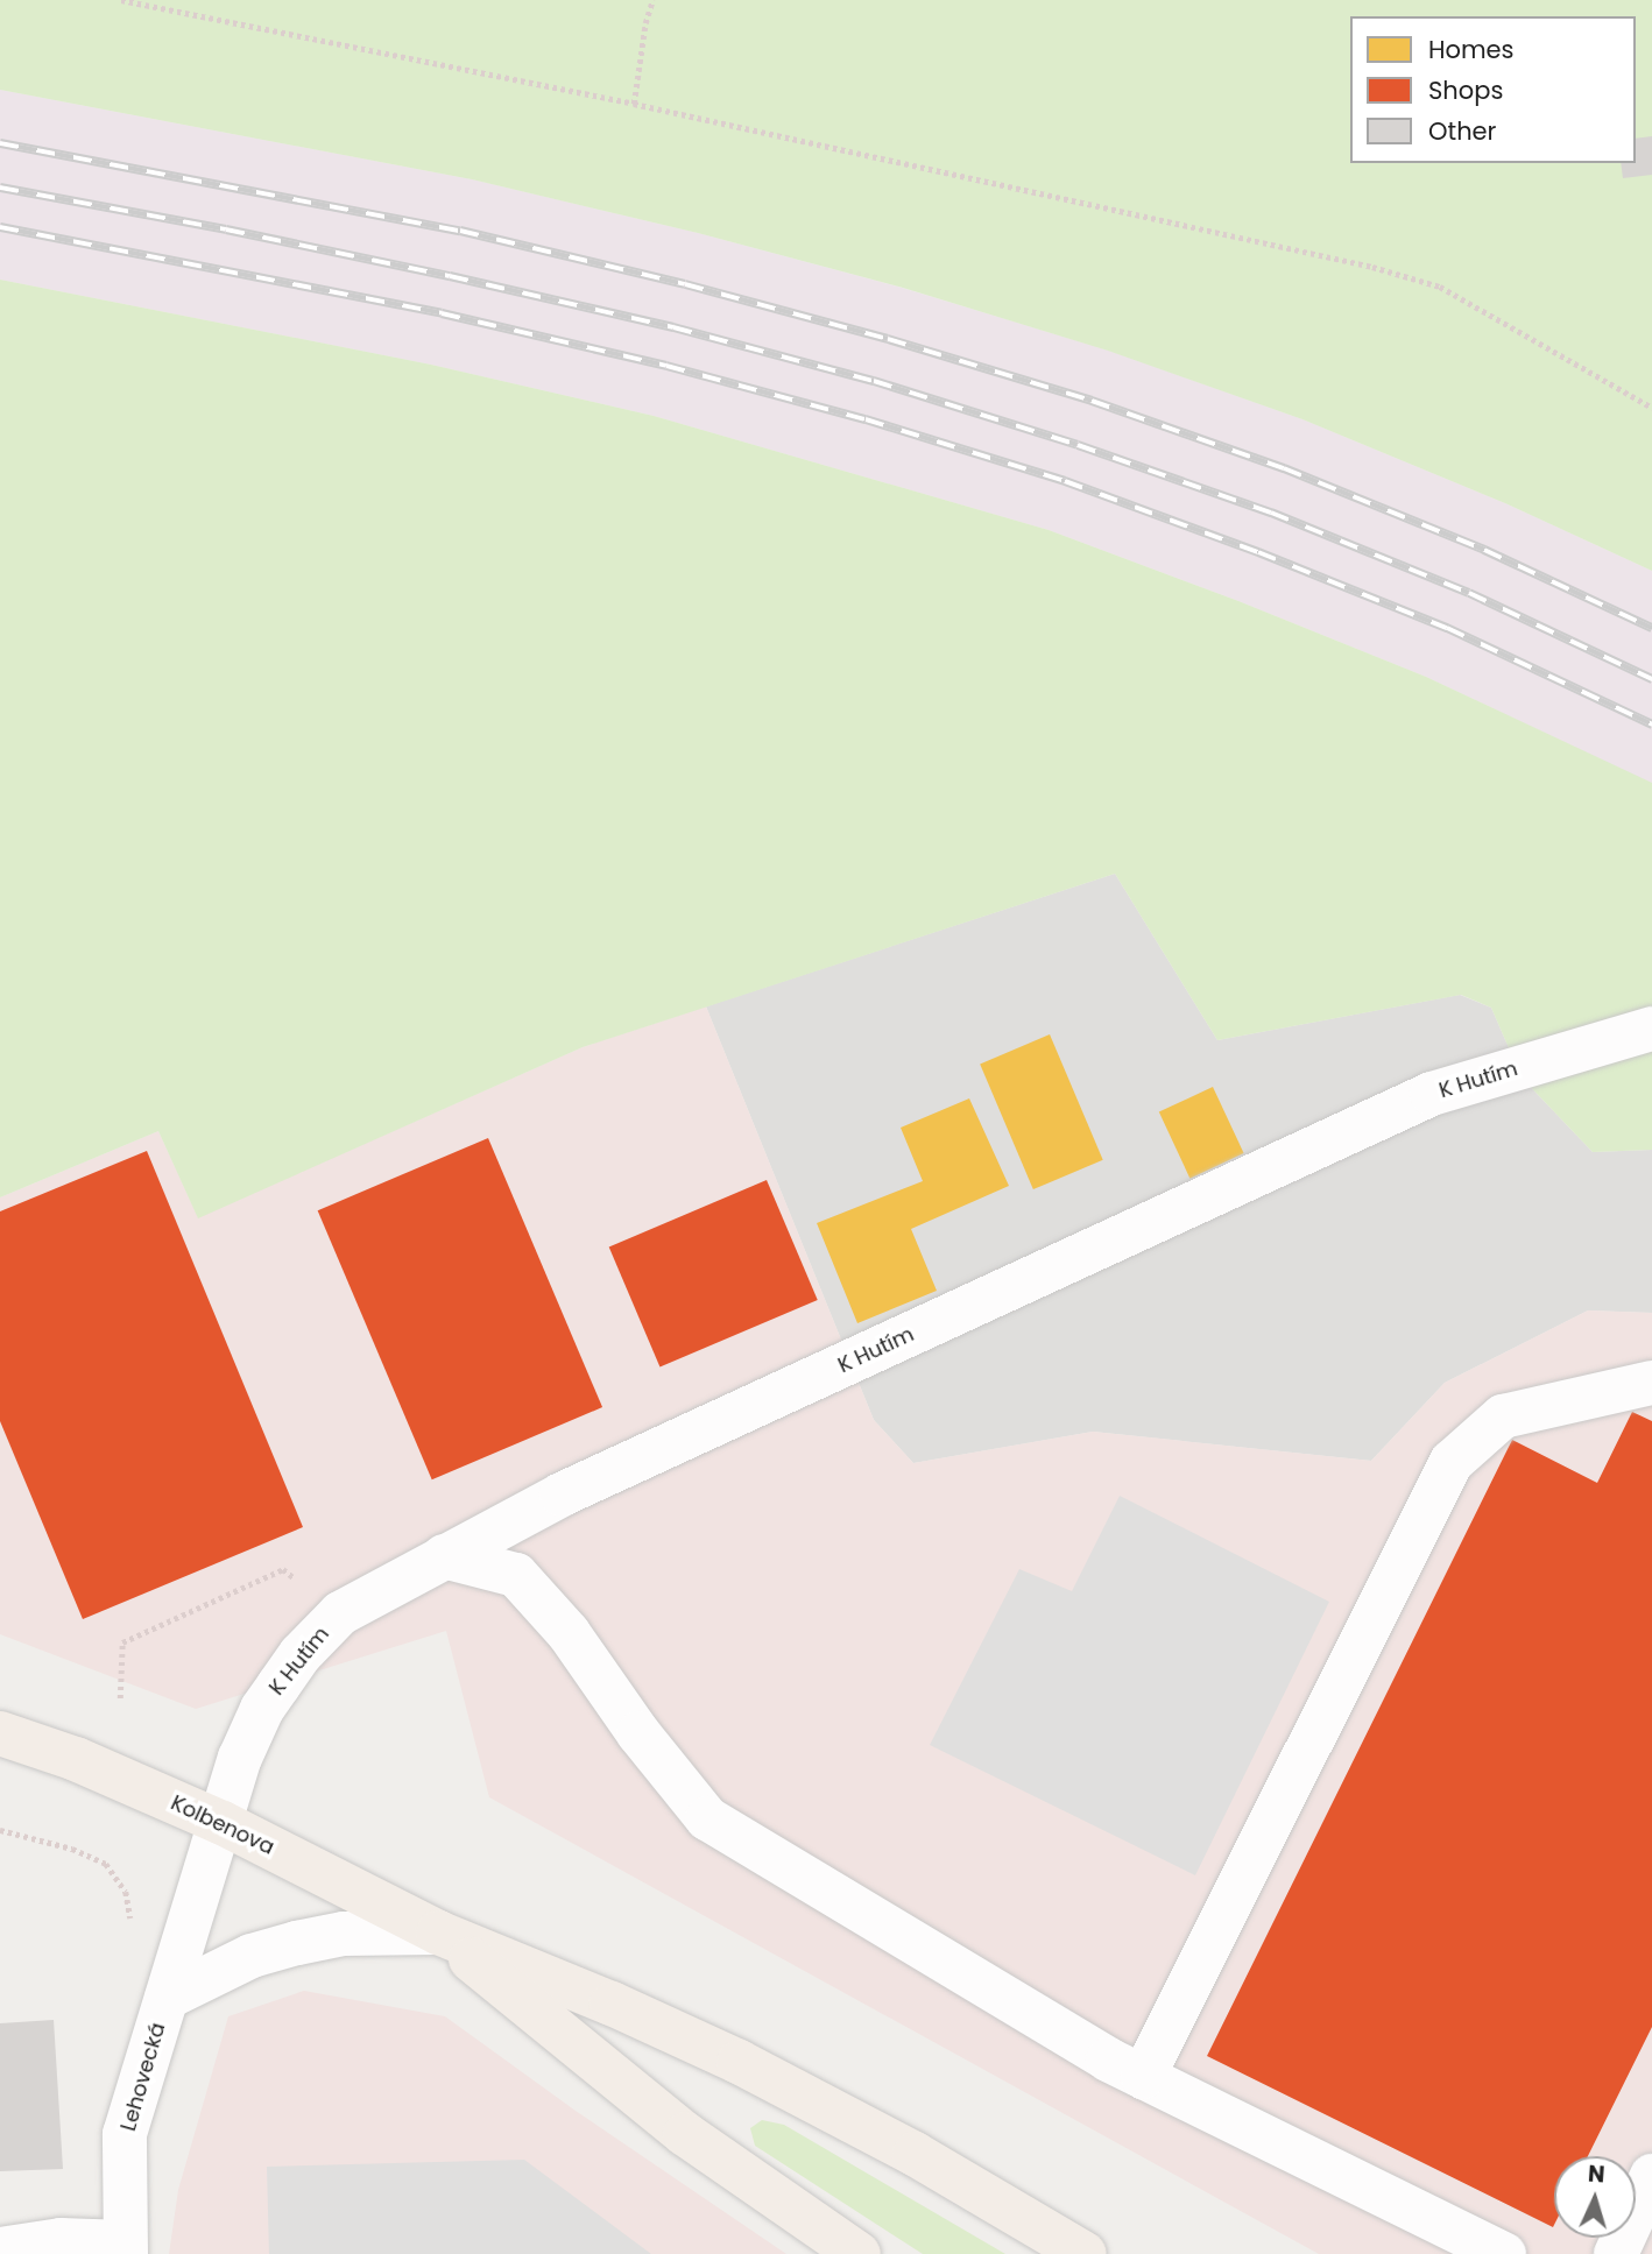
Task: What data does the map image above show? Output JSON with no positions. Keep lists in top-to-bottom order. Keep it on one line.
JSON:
{"streets":{"main road":["Kolbenova"],"street":["K Hutím","Lehovecká"]},"crossings":[["K Hutím","Kolbenova"],["K Hutím","Lehovecká"],["Kolbenova","Lehovecká"]],"legend":["Homes","Shops","Other"],"north":"top"}
